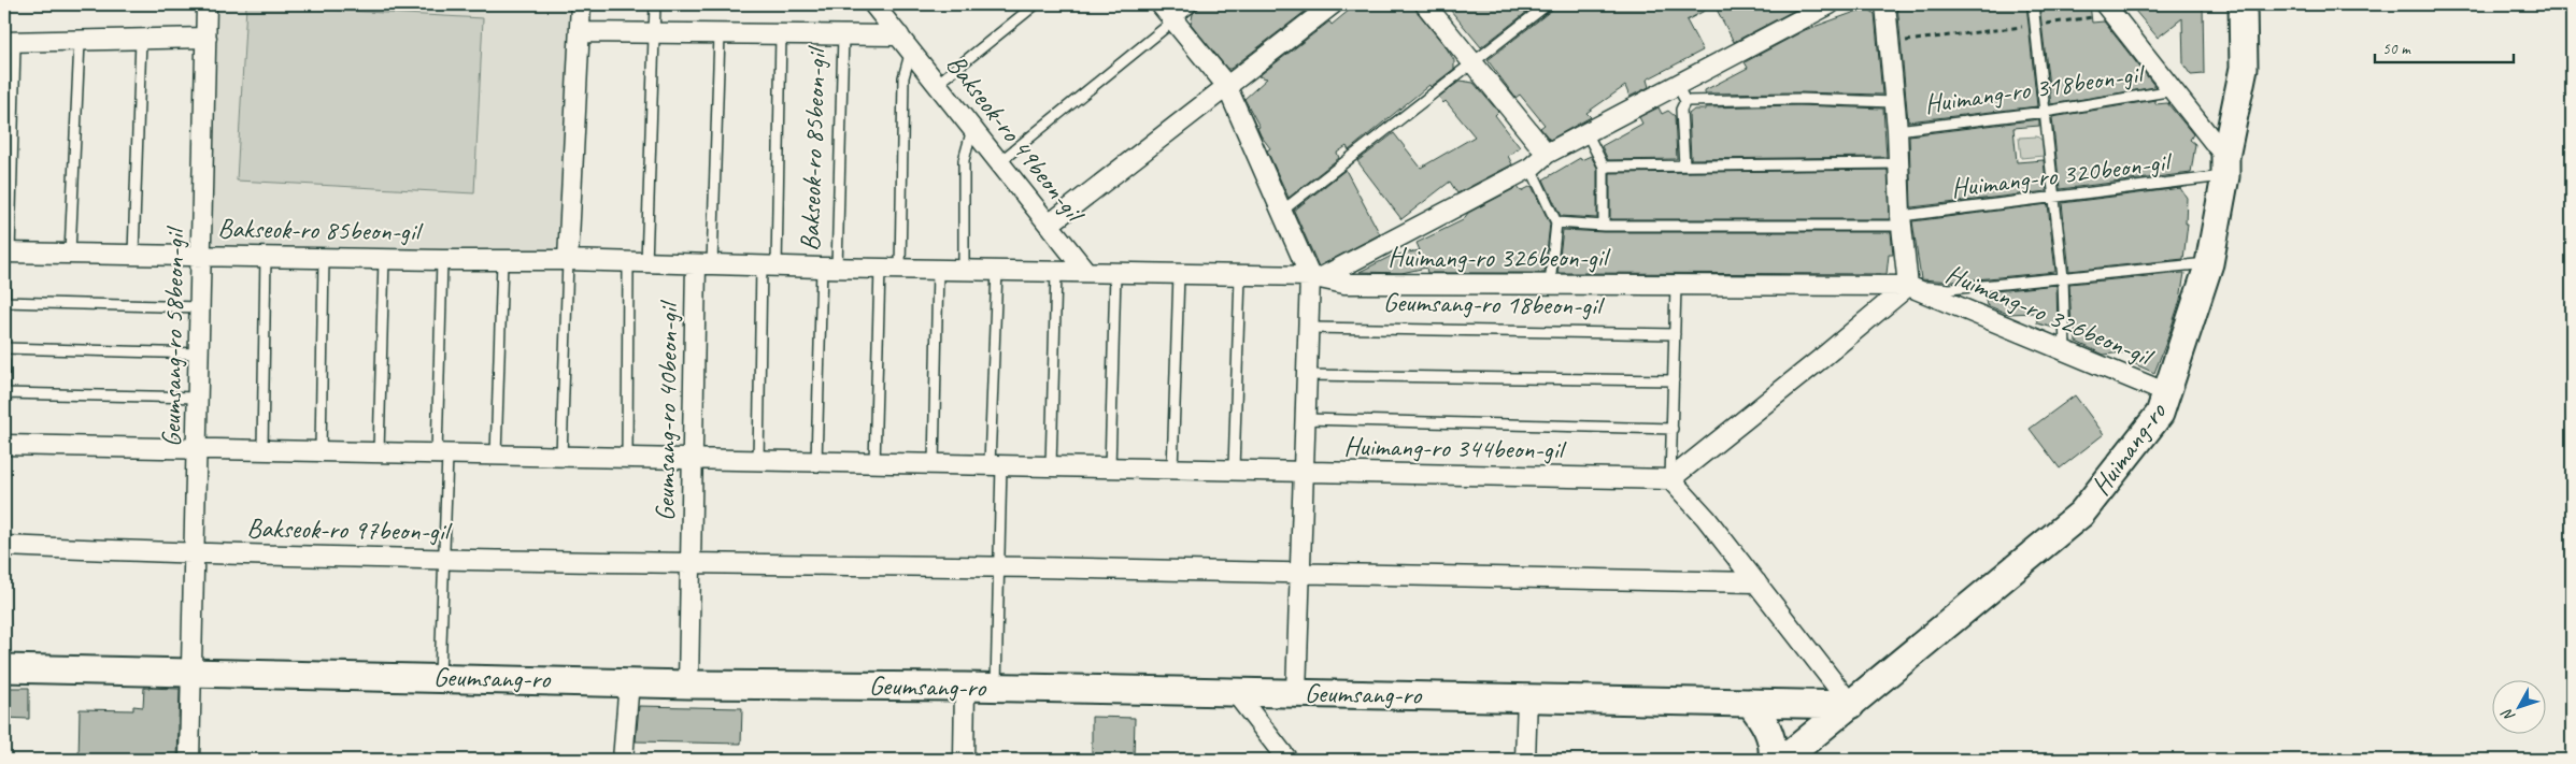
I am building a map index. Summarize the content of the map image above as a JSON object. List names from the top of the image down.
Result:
{
  "streets": {
    "street": [
      "Bakseok-ro 49beon-gil",
      "Bakseok-ro 85beon-gil",
      "Huimang-ro 326beon-gil",
      "Geumsang-ro 58beon-gil",
      "Geumsang-ro 40beon-gil",
      "Huimang-ro 344beon-gil",
      "Huimang-ro",
      "Bakseok-ro 97beon-gil",
      "Geumsang-ro"
    ],
    "lane": ["Huimang-ro 318beon-gil", "Huimang-ro 320beon-gil", "Geumsang-ro 18beon-gil"]
  },
  "crossings": [
    ["Huimang-ro 318beon-gil", "Huimang-ro 326beon-gil"],
    ["Bakseok-ro 49beon-gil", "Bakseok-ro 85beon-gil"],
    ["Bakseok-ro 49beon-gil", "Huimang-ro 326beon-gil"],
    ["Bakseok-ro 85beon-gil", "Huimang-ro 326beon-gil"],
    ["Bakseok-ro 85beon-gil", "Geumsang-ro 58beon-gil"],
    ["Bakseok-ro 85beon-gil", "Geumsang-ro 40beon-gil"],
    ["Huimang-ro 320beon-gil", "Huimang-ro 326beon-gil"],
    ["Huimang-ro 320beon-gil", "Huimang-ro"],
    ["Huimang-ro 326beon-gil", "Huimang-ro 344beon-gil"],
    ["Huimang-ro 326beon-gil", "Huimang-ro"],
    ["Geumsang-ro 58beon-gil", "Huimang-ro 344beon-gil"],
    ["Geumsang-ro 58beon-gil", "Bakseok-ro 97beon-gil"],
    ["Geumsang-ro 58beon-gil", "Geumsang-ro"],
    ["Geumsang-ro 40beon-gil", "Huimang-ro 344beon-gil"],
    ["Geumsang-ro 40beon-gil", "Bakseok-ro 97beon-gil"],
    ["Geumsang-ro 40beon-gil", "Geumsang-ro"],
    ["Huimang-ro", "Geumsang-ro"]
  ],
  "scale_bar": "50 m",
  "north": "bottom left"
}
